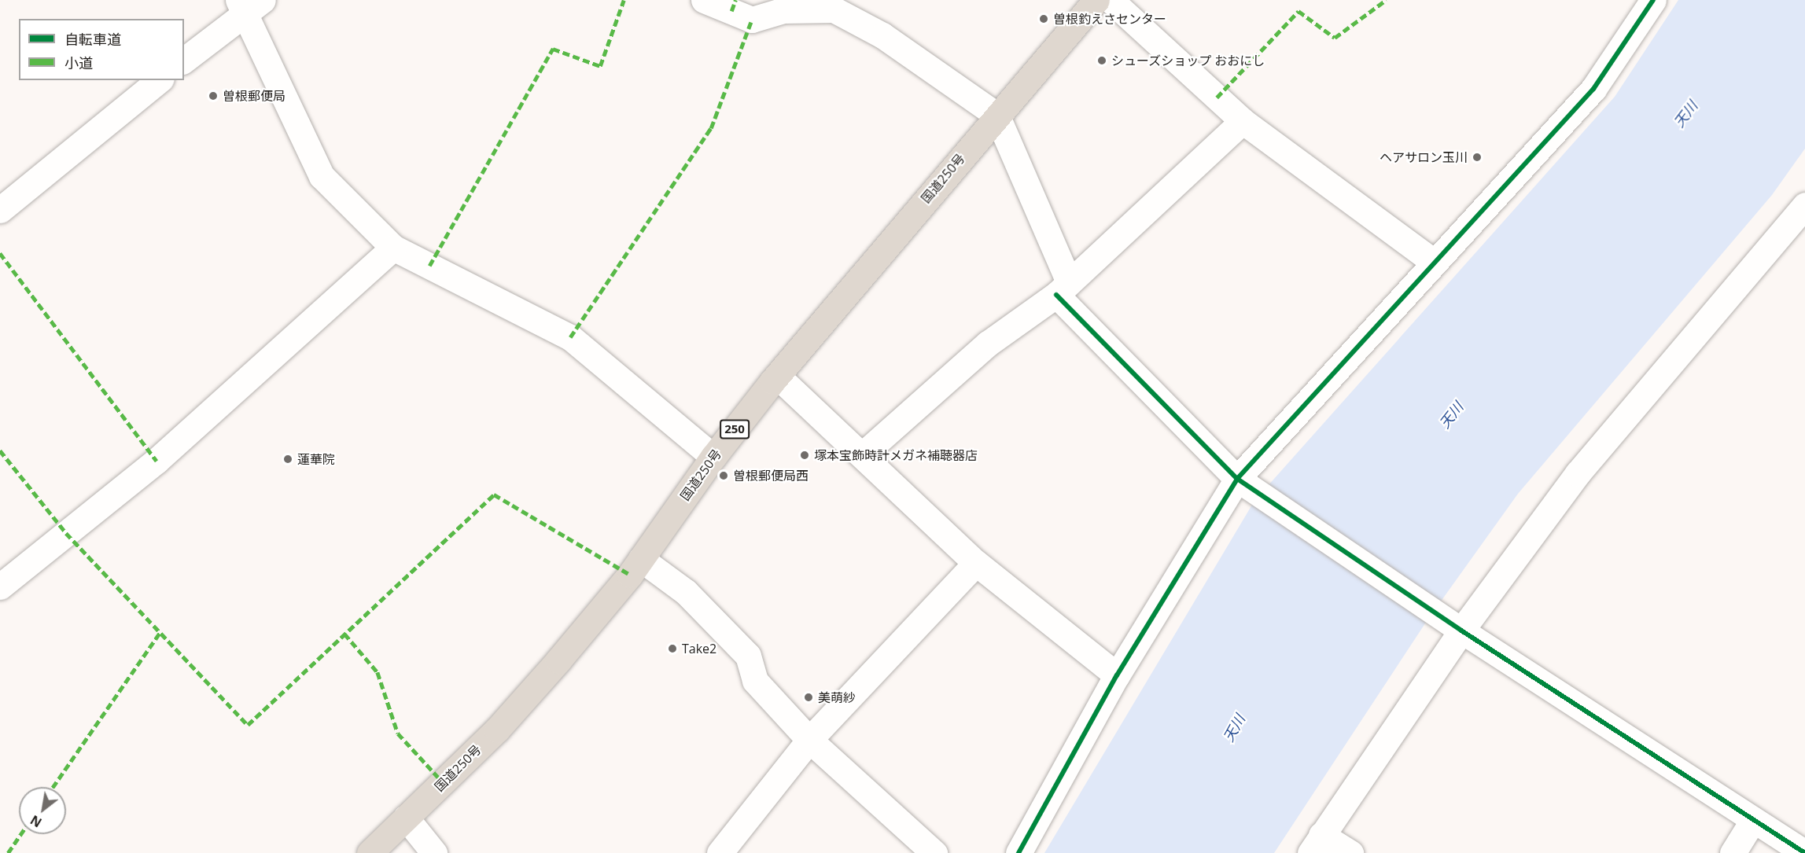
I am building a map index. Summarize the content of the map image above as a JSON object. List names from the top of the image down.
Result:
{
  "streets": {
    "highway": ["国道250号", "250"]
  },
  "water": ["天川"],
  "places": [
    "曽根釣えさセンター",
    "シューズショップ おおにし",
    "曽根郵便局",
    "ヘアサロン玉川",
    "塚本宝飾時計メガネ補聴器店",
    "蓮華院",
    "曽根郵便局西",
    "Take2",
    "美萌紗"
  ],
  "legend": ["自転車道", "小道"],
  "north": "bottom left"
}
